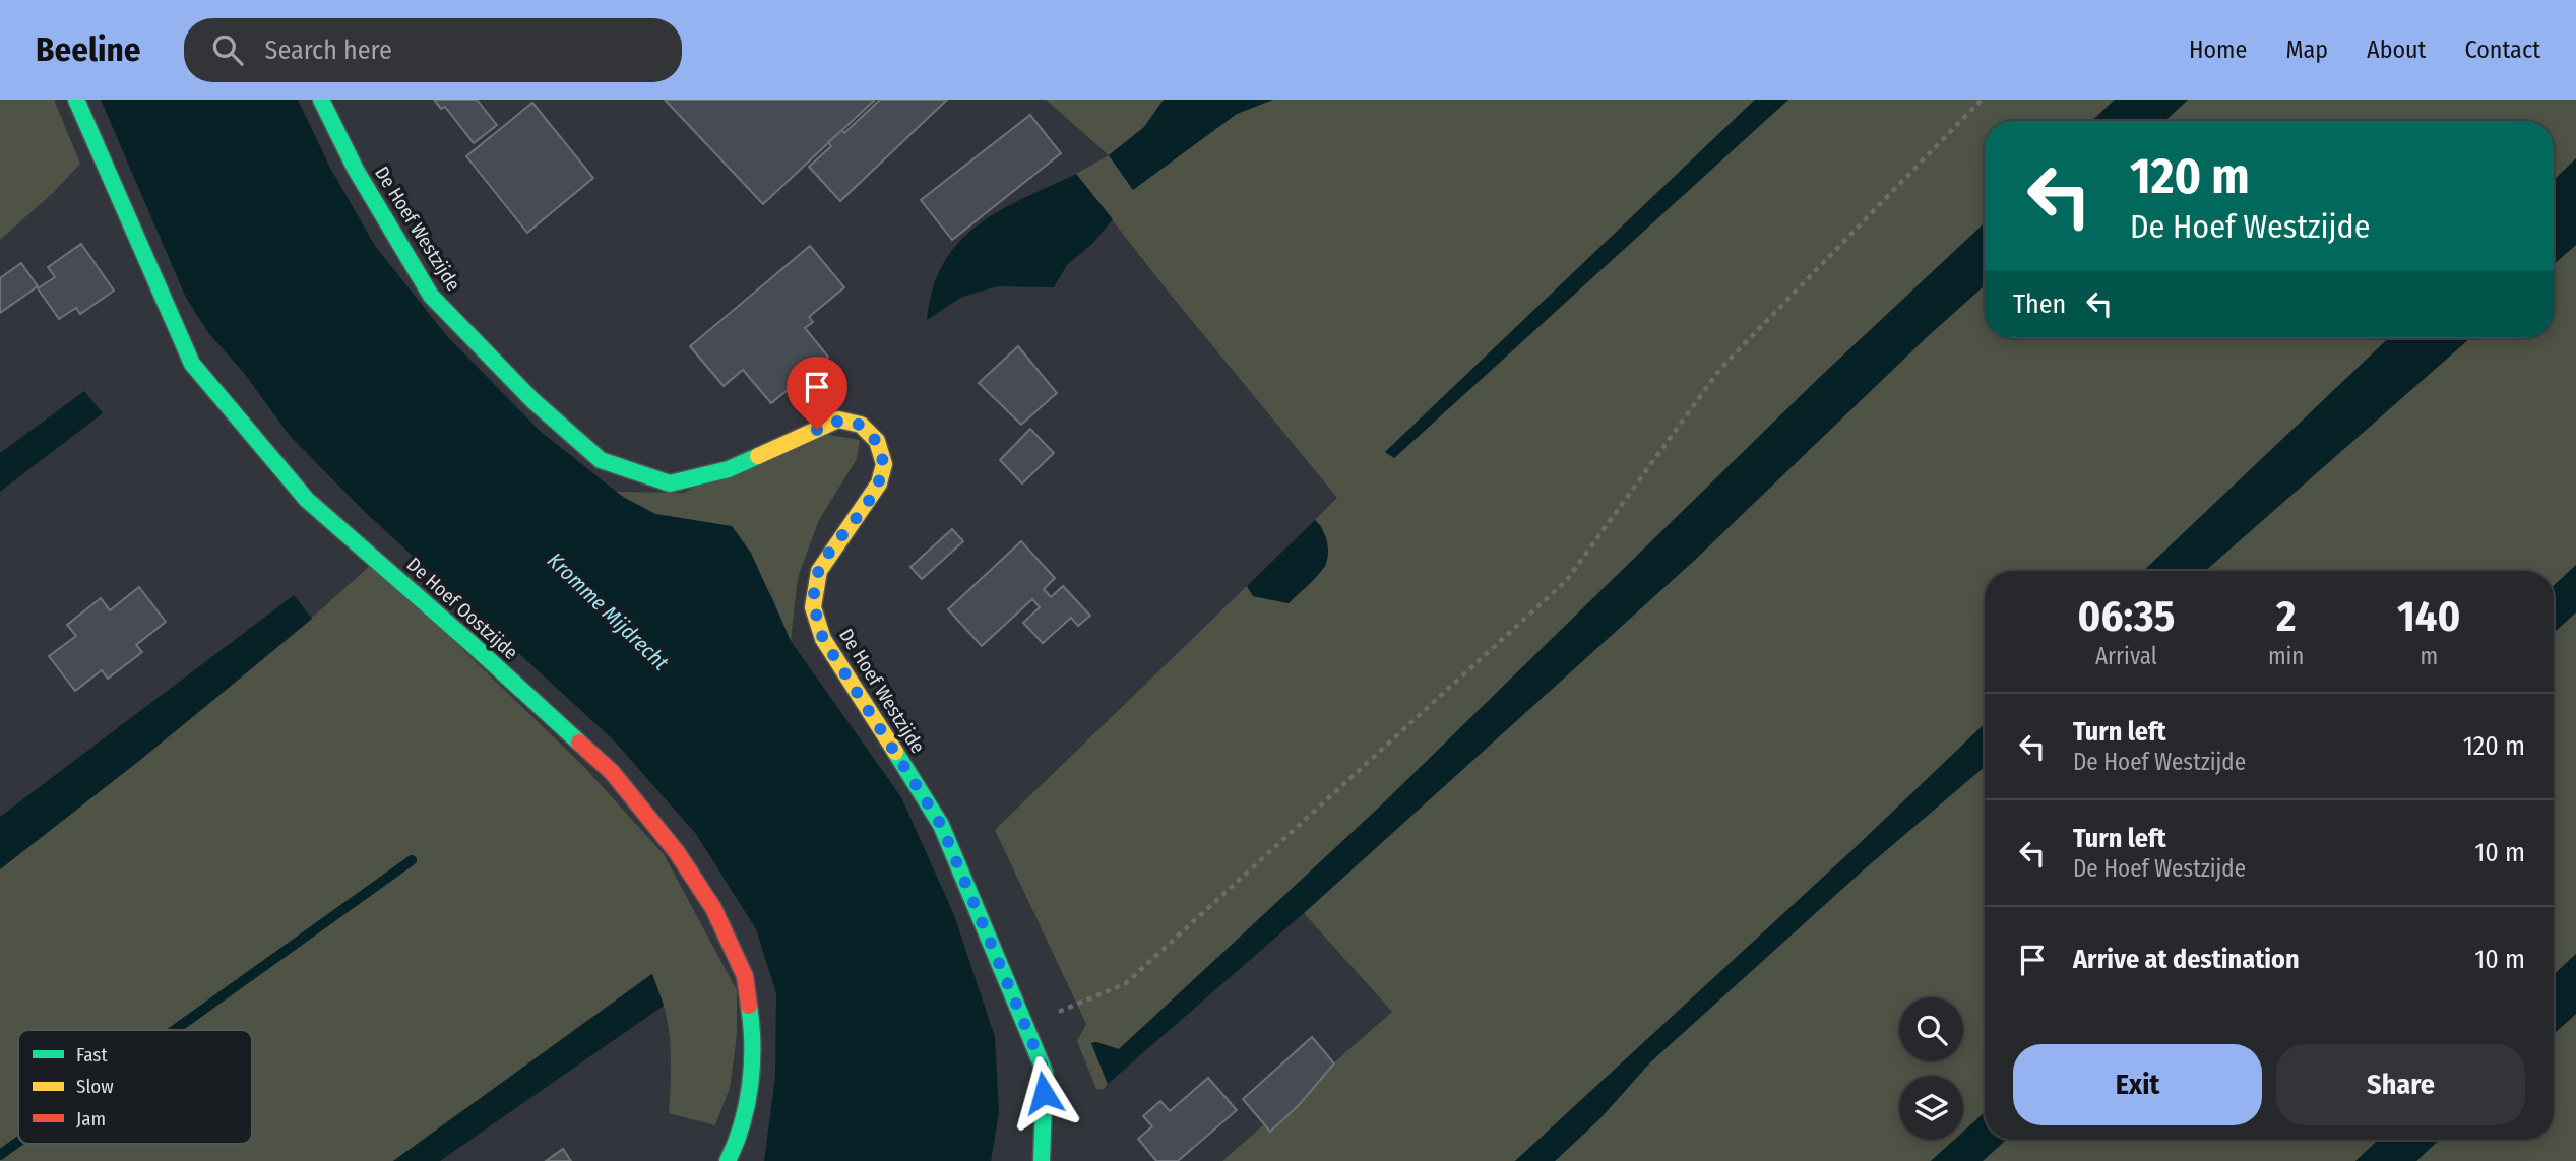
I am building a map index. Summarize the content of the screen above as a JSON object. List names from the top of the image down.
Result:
{
  "streets": {
    "street": ["De Hoef Westzijde", "De Hoef Oostzijde"]
  },
  "water": ["Kromme Mijdrecht"],
  "legend": ["Fast", "Slow", "Jam"],
  "page": {
    "header": "Beeline",
    "search": "Search here",
    "nav": [
      "Home",
      "Map",
      "About",
      "Contact"
    ],
    "turn": ["120 m", "De Hoef Westzijde"],
    "then": "Then",
    "eta": [
      "06:35",
      "Arrival",
      "2",
      "min",
      "140",
      "m"
    ],
    "list": [
      {
        "name": "Turn left",
        "note": "De Hoef Westzijde",
        "value": "120 m"
      },
      {
        "name": "Turn left",
        "note": "De Hoef Westzijde",
        "value": "10 m"
      },
      {
        "name": "Arrive at destination",
        "value": "10 m"
      }
    ],
    "buttons": ["Exit", "Share"]
  }
}
